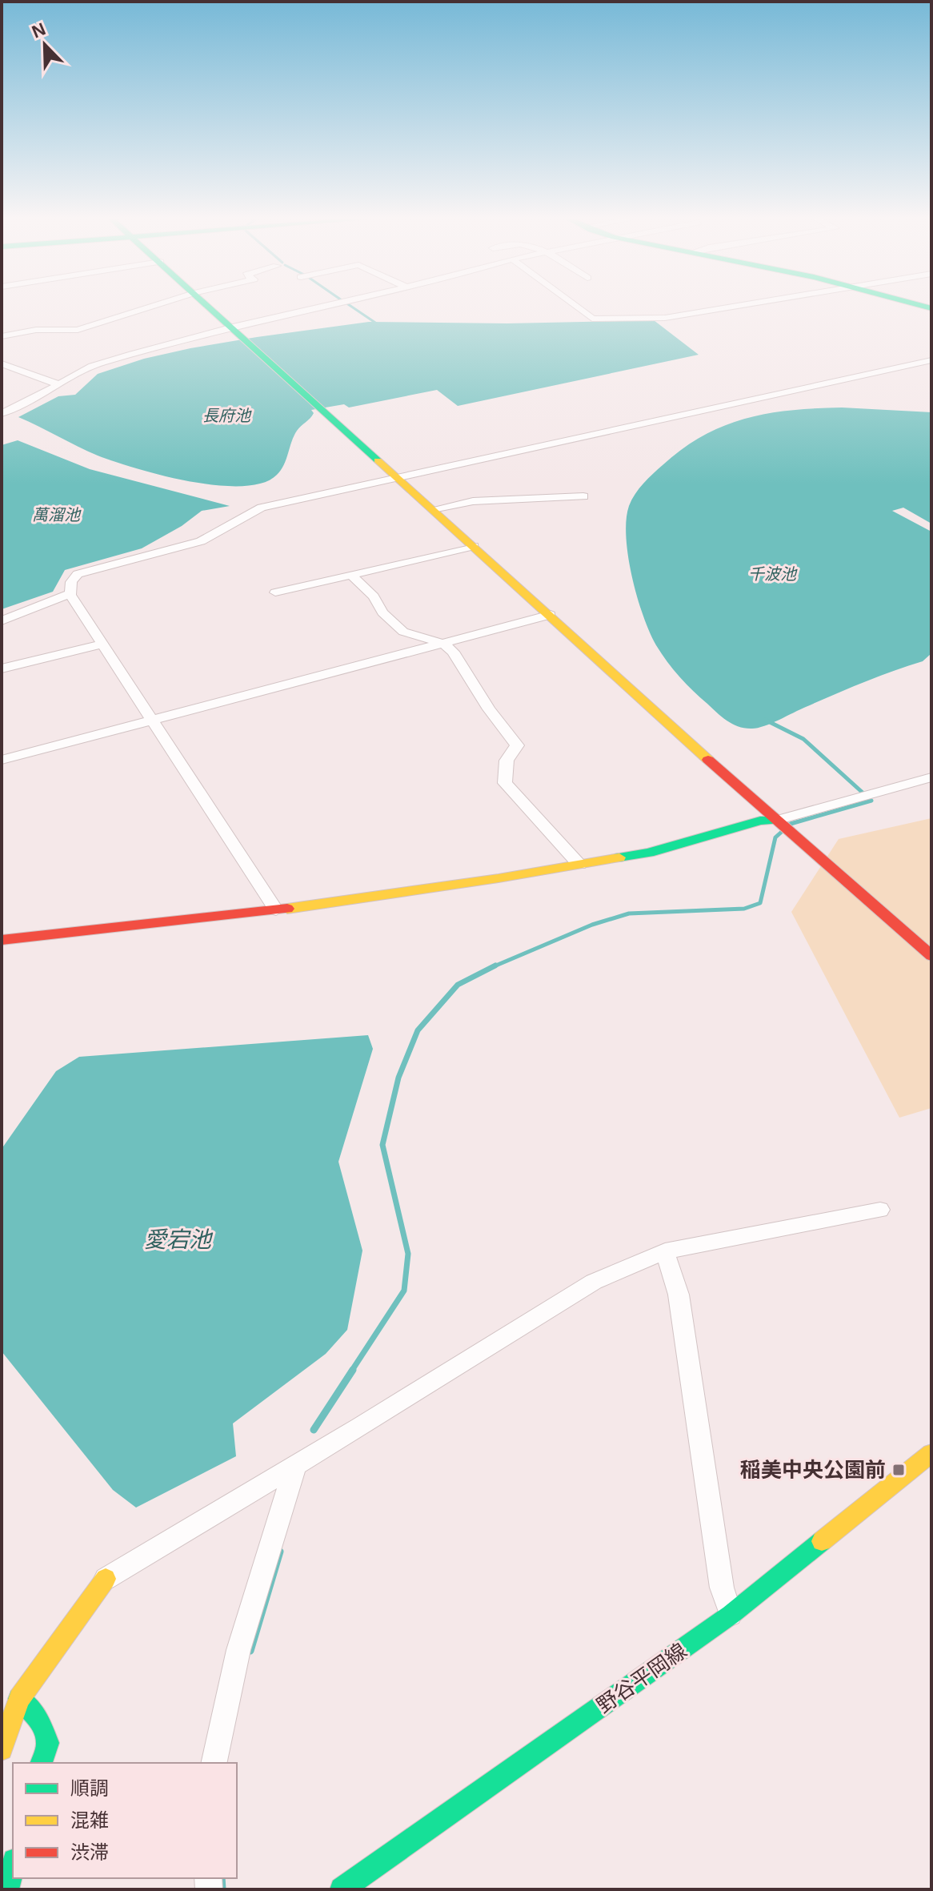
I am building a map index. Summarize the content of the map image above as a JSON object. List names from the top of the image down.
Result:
{
  "streets": {
    "street": ["野谷平岡線"]
  },
  "water": [
    "長府池",
    "萬溜池",
    "千波池",
    "愛宕池"
  ],
  "places": {
    "transit": ["稲美中央公園前"]
  },
  "legend": ["順調", "混雑", "渋滞"],
  "north": "top left"
}
